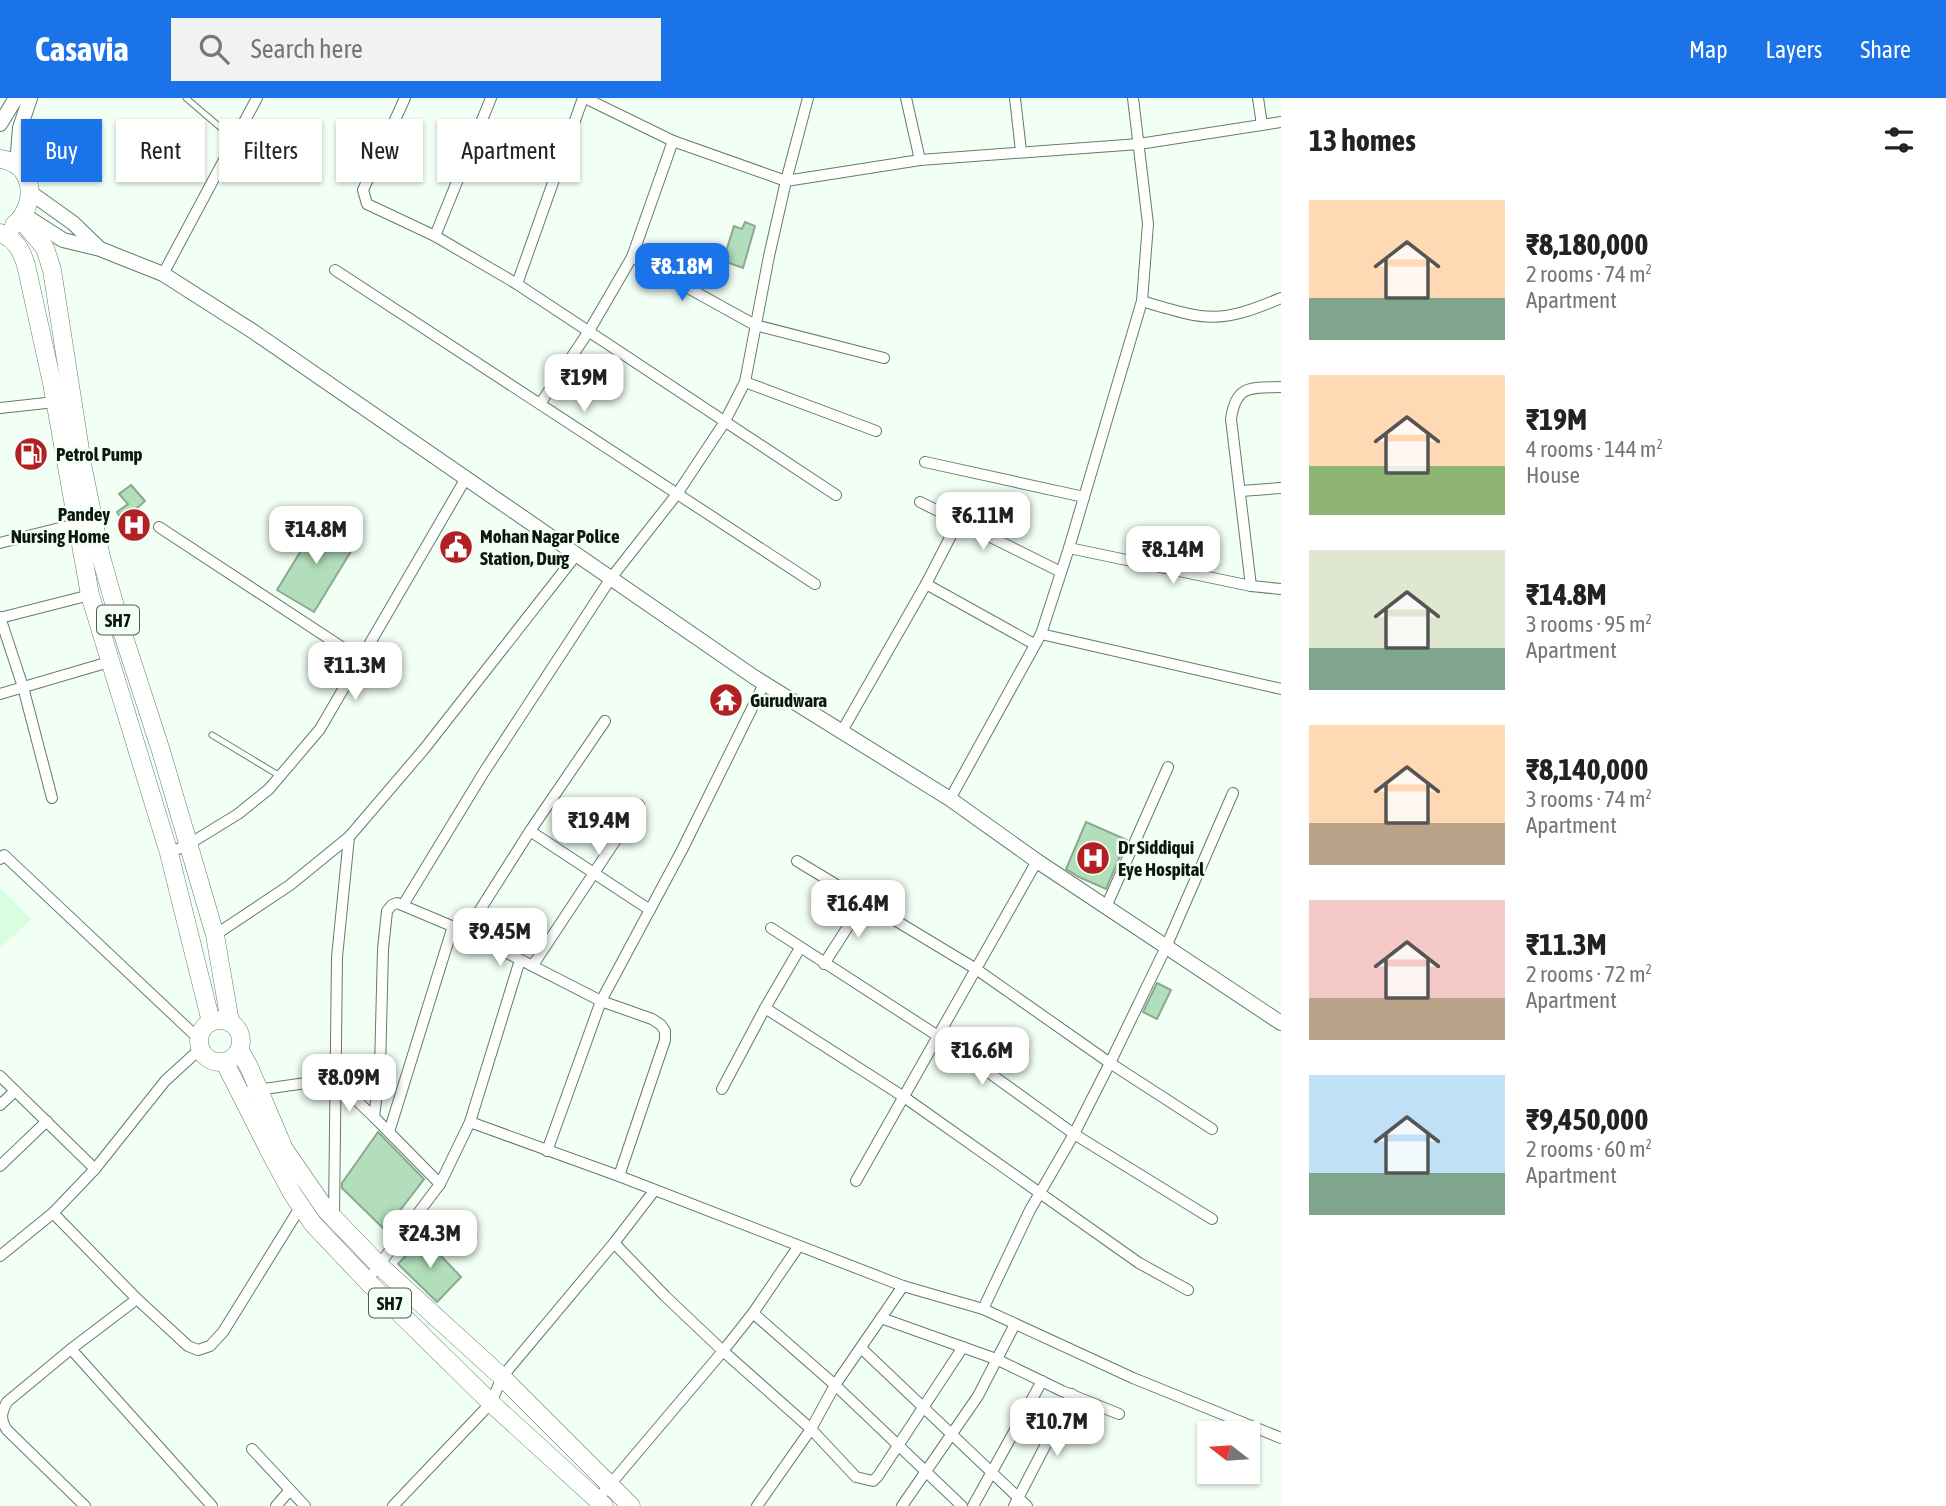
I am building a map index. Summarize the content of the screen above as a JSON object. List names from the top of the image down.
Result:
{
  "streets": {
    "main road": ["SH7"]
  },
  "places": {
    "fuel station": ["Petrol Pump"],
    "hospital": ["Pandey Nursing Home", "Dr Siddiqui Eye Hospital"],
    "public building": ["Mohan Nagar Police Station, Durg"],
    "temple": ["Gurudwara"]
  },
  "north": "left",
  "page": {
    "header": "Casavia",
    "search": "Search here",
    "nav": ["Map", "Layers", "Share"],
    "heading": "13 homes",
    "chip": [
      "Buy",
      "Rent",
      "Filters",
      "New",
      "Apartment"
    ],
    "list": [
      {
        "name": "₹8,180,000",
        "note": "2 rooms · 74 m² · Apartment"
      },
      {
        "name": "₹19M",
        "note": "4 rooms · 144 m² · House"
      },
      {
        "name": "₹14.8M",
        "note": "3 rooms · 95 m² · Apartment"
      },
      {
        "name": "₹8,140,000",
        "note": "3 rooms · 74 m² · Apartment"
      },
      {
        "name": "₹11.3M",
        "note": "2 rooms · 72 m² · Apartment"
      },
      {
        "name": "₹9,450,000",
        "note": "2 rooms · 60 m² · Apartment"
      }
    ],
    "price": [
      "₹8.18M",
      "₹19M",
      "₹6.11M",
      "₹14.8M",
      "₹8.14M",
      "₹11.3M",
      "₹19.4M",
      "₹16.4M",
      "₹9.45M",
      "₹16.6M",
      "₹8.09M",
      "₹24.3M",
      "₹10.7M"
    ]
  }
}
